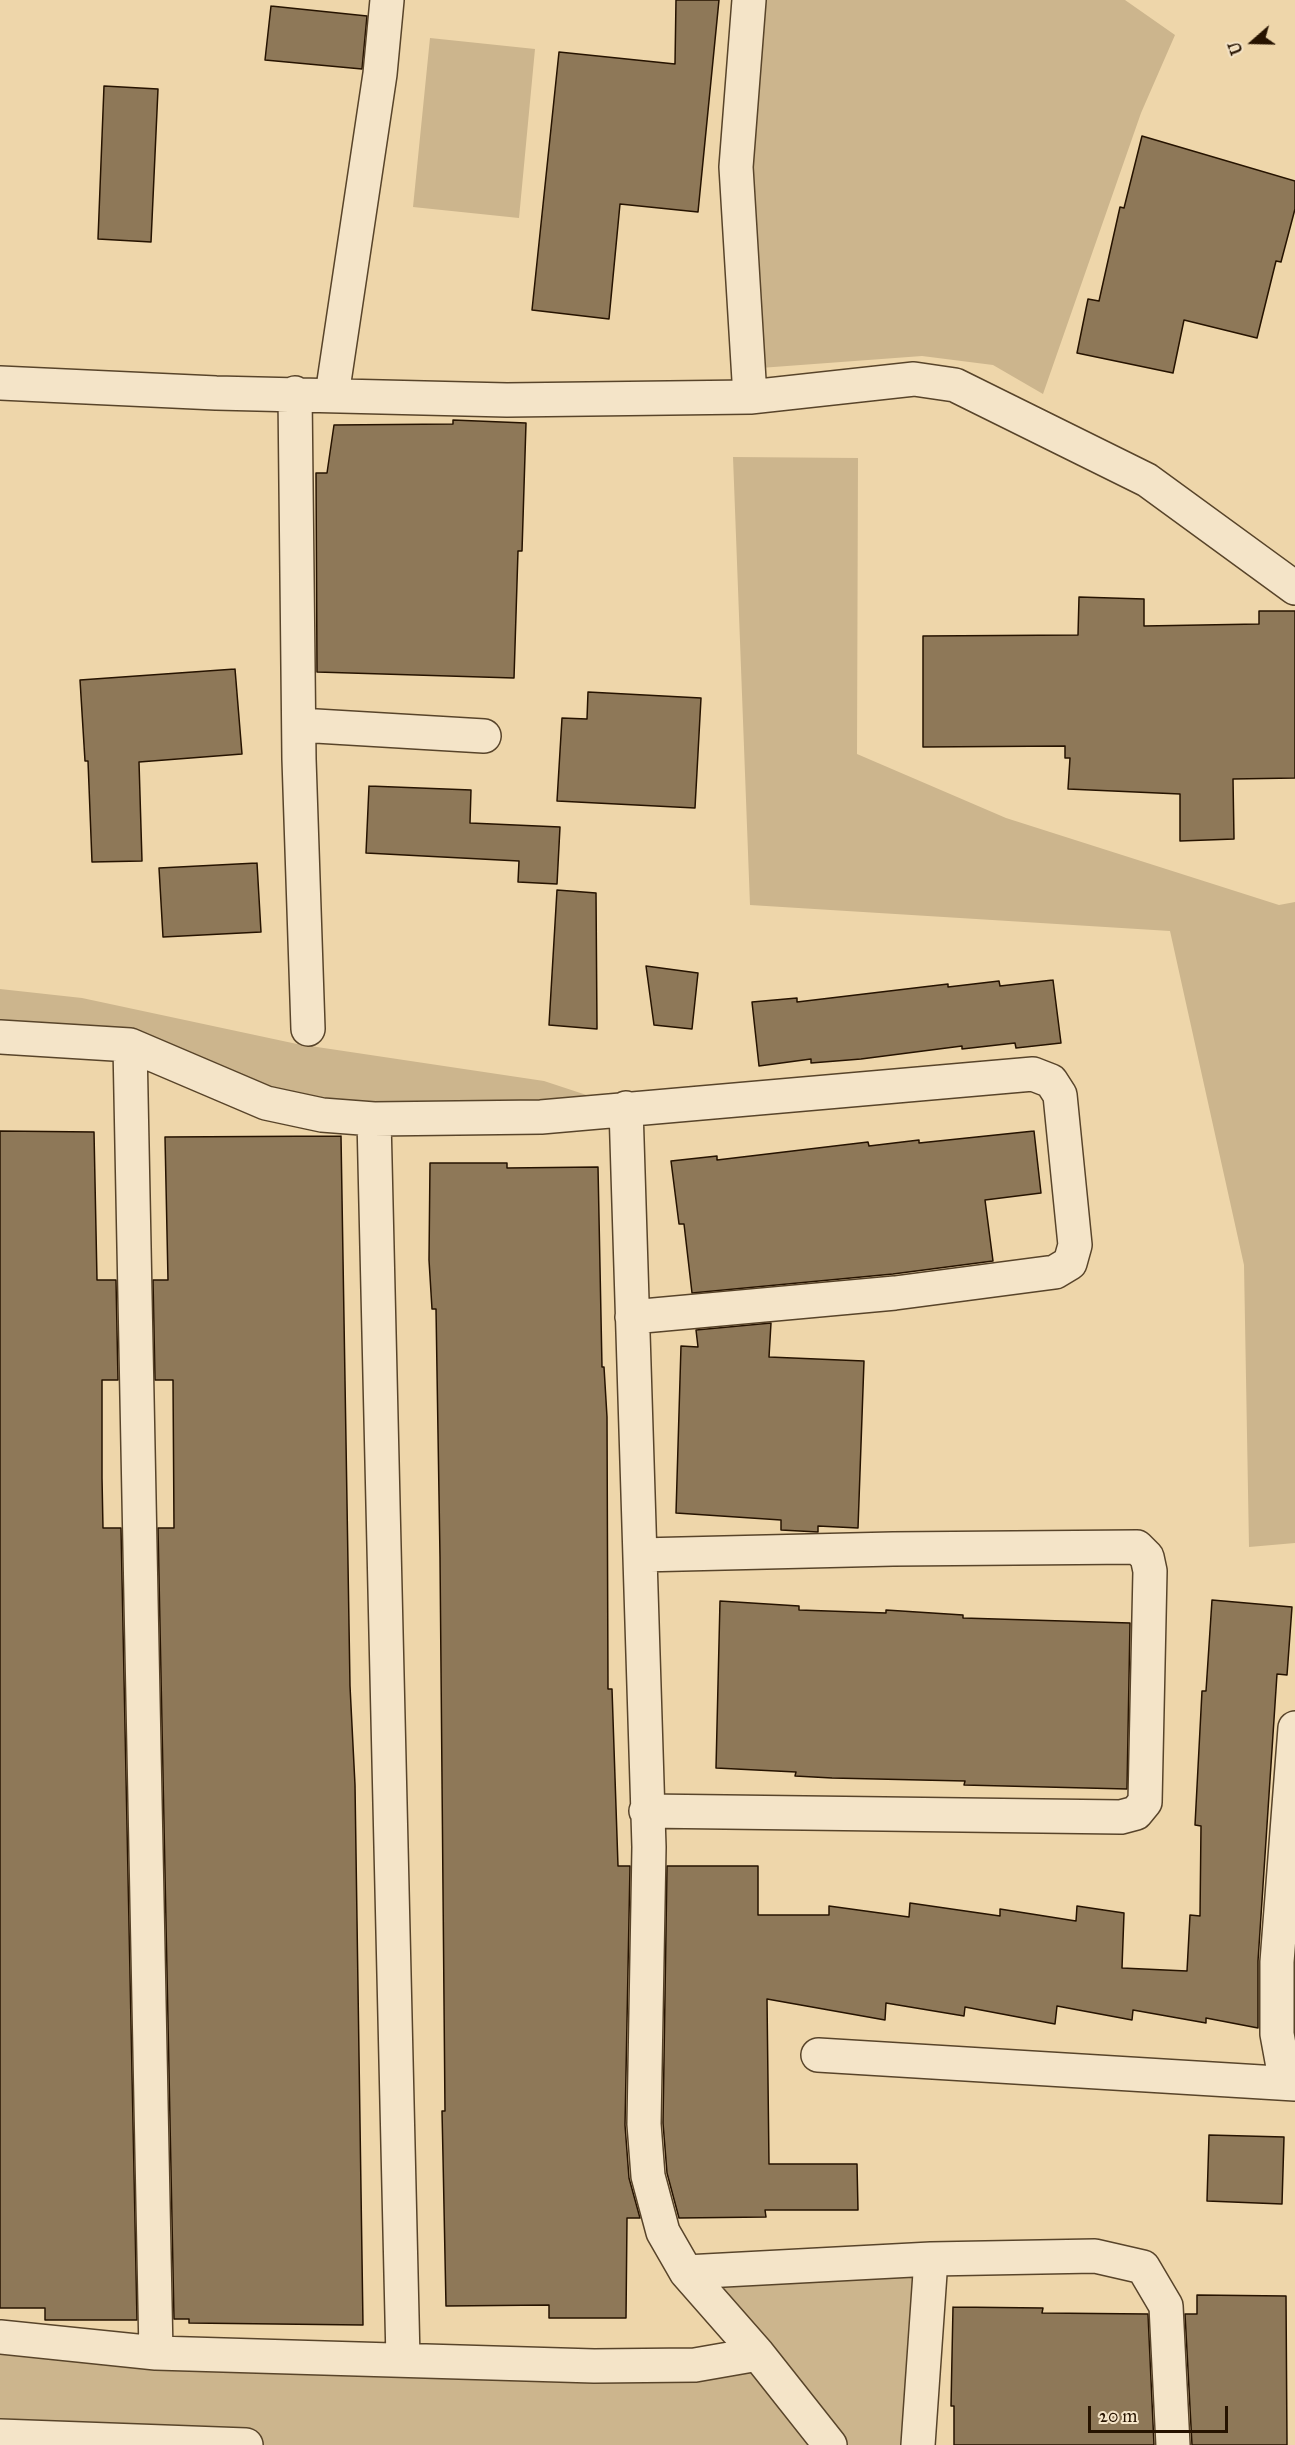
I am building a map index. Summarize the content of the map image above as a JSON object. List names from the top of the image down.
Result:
{
  "scale_bar": "20 m",
  "north": "left"
}
